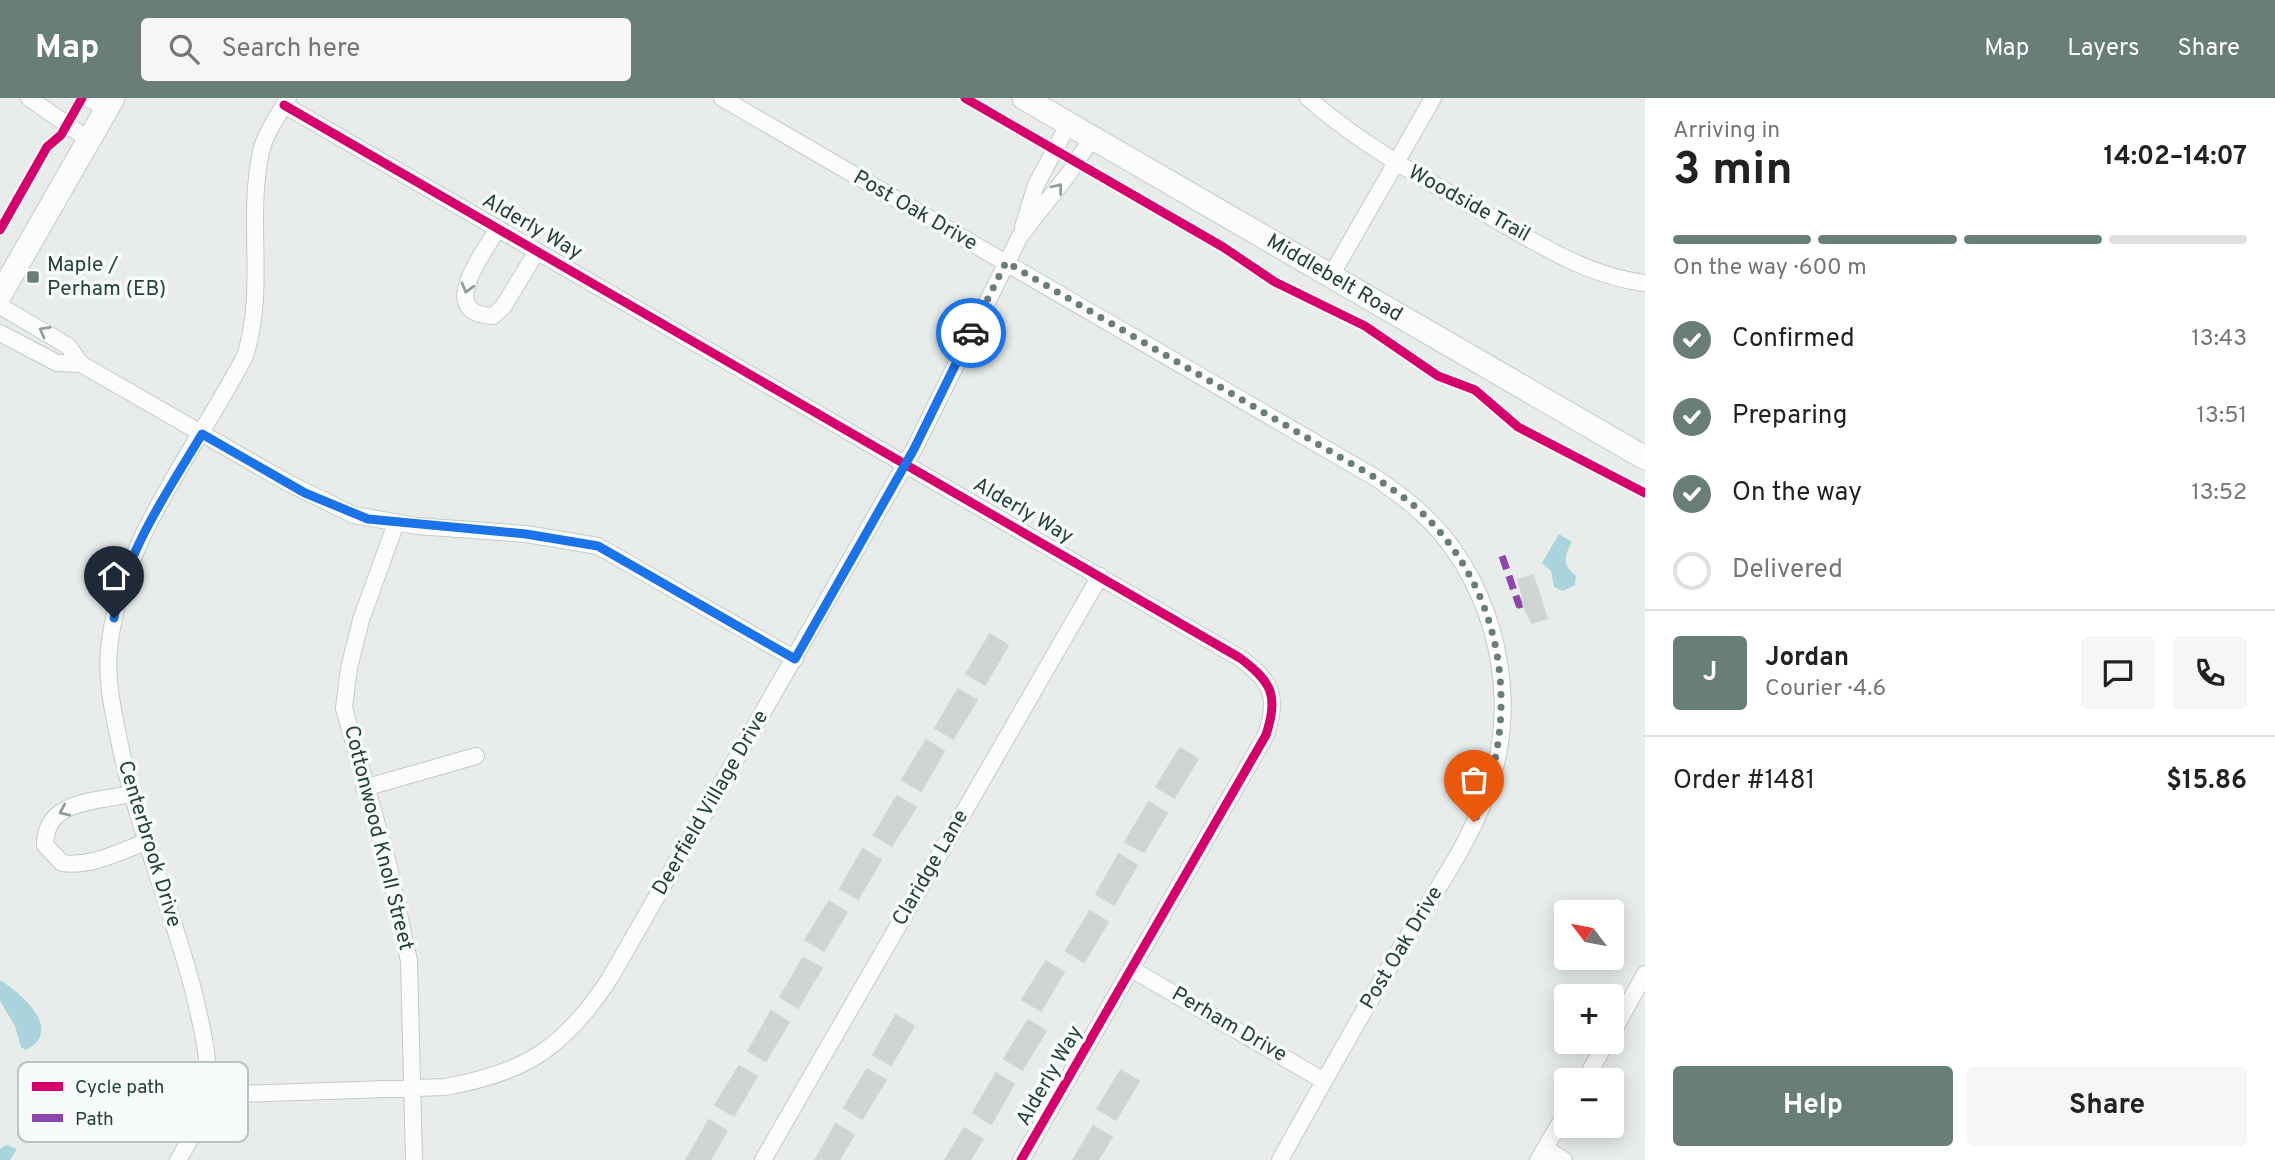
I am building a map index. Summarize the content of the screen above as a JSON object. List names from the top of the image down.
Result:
{
  "streets": {
    "street": [
      "Woodside Trail",
      "Post Oak Drive",
      "Alderly Way",
      "Middlebelt Road",
      "Deerfield Village Drive",
      "Cottonwood Knoll Street",
      "Centerbrook Drive",
      "Claridge Lane",
      "Perham Drive"
    ]
  },
  "crossings": [
    ["Post Oak Drive", "Deerfield Village Drive"],
    ["Post Oak Drive", "Perham Drive"],
    ["Alderly Way", "Deerfield Village Drive"],
    ["Alderly Way", "Centerbrook Drive"],
    ["Alderly Way", "Claridge Lane"],
    ["Alderly Way", "Perham Drive"],
    ["Middlebelt Road", "Deerfield Village Drive"],
    ["Deerfield Village Drive", "Cottonwood Knoll Street"]
  ],
  "places": {
    "transit": ["Maple / Perham (EB)"]
  },
  "legend": ["Cycle path", "Path"],
  "north": "top left",
  "page": {
    "header": "Map",
    "search": "Search here",
    "nav": ["Map", "Layers", "Share"],
    "heading": ["3 min", "Arriving in", "14:02–14:07"],
    "panel": [
      "Jordan",
      "Courier · 4.6",
      "Order #1481",
      "$15.86"
    ],
    "bar": "On the way · 600 m",
    "list": [
      ["Confirmed", "13:43"],
      ["Preparing", "13:51"],
      ["On the way", "13:52"],
      "Delivered"
    ],
    "round": "J",
    "map_buttons": ["+", "−"],
    "buttons": ["Help", "Share"]
  }
}
